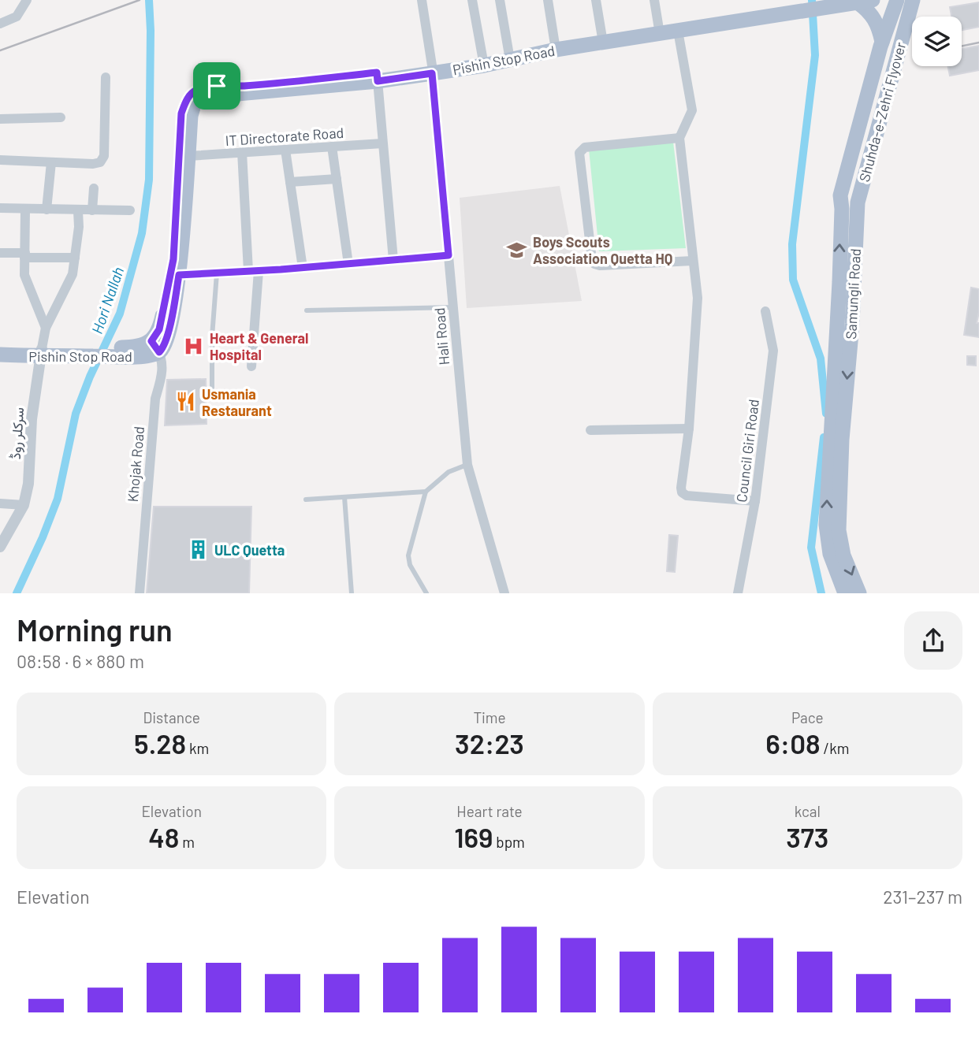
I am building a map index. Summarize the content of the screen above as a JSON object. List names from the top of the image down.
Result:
{
  "streets": {
    "main road": ["Pishin Stop Road", "Shuhda-e-Zehri Flyover", "Samungli Road"],
    "street": [
      "IT Directorate Road",
      "Hali Road",
      "سرکلر روڈ",
      "Council Giri Road",
      "Khojak Road"
    ]
  },
  "crossings": [
    ["Pishin Stop Road", "IT Directorate Road"],
    ["Pishin Stop Road", "Hali Road"],
    ["Pishin Stop Road", "سرکلر روڈ"],
    ["Pishin Stop Road", "Khojak Road"],
    ["Shuhda-e-Zehri Flyover", "Samungli Road"]
  ],
  "water": ["Hori Nallah"],
  "places": {
    "school or university": ["Boys Scouts Association Quetta HQ"],
    "hospital": ["Heart & General Hospital"],
    "restaurant": ["Usmania Restaurant"],
    "building": ["ULC Quetta"]
  },
  "page": {
    "heading": ["Morning run", "08:58 · 6 × 880 m"],
    "stats": [
      ["Distance", "5.28 km"],
      ["Time", "32:23"],
      ["Pace", "6:08 /km"],
      ["Elevation", "48 m"],
      ["Heart rate", "169 bpm"],
      ["kcal", "373"]
    ],
    "chart": ["Elevation", "231–237 m"]
  }
}
